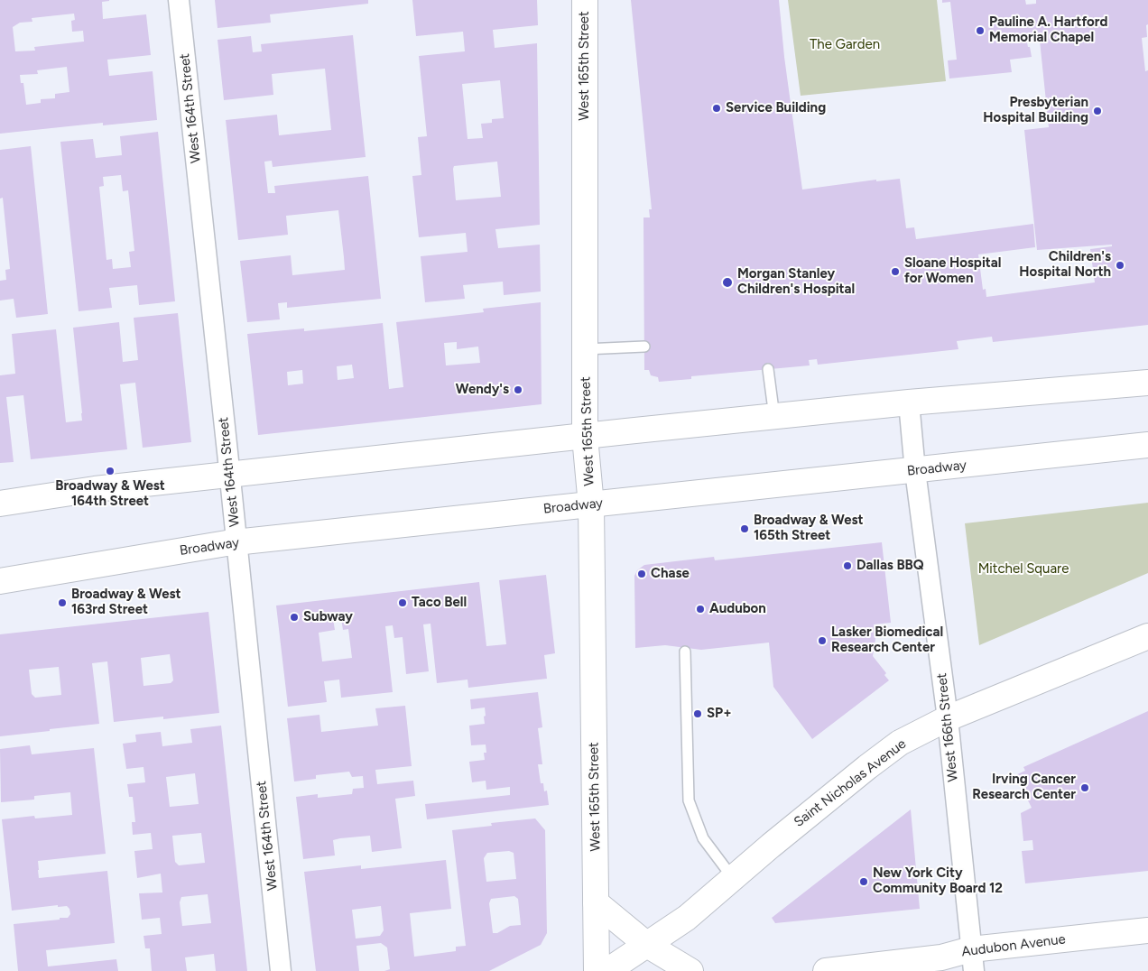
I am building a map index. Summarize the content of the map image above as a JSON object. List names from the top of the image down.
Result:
{
  "streets": {
    "main road": [
      "West 165th Street",
      "Broadway",
      "Saint Nicholas Avenue",
      "Audubon Avenue"
    ],
    "street": ["West 164th Street", "West 166th Street"]
  },
  "crossings": [
    ["West 165th Street", "Broadway"],
    ["West 164th Street", "Broadway"],
    ["Broadway", "West 166th Street"],
    ["West 166th Street", "Saint Nicholas Avenue"],
    ["West 166th Street", "Audubon Avenue"]
  ],
  "parks": ["The Garden", "Mitchel Square"],
  "places": [
    "Pauline A. Hartford Memorial Chapel",
    "Service Building",
    "Presbyterian Hospital Building",
    "Children's Hospital North",
    "Sloane Hospital for Women",
    "Morgan Stanley Children's Hospital",
    "Wendy's",
    "Broadway & West 164th Street",
    "Broadway & West 165th Street",
    "Dallas BBQ",
    "Chase",
    "Broadway & West 163rd Street",
    "Taco Bell",
    "Audubon",
    "Subway",
    "Lasker Biomedical Research Center",
    "SP+",
    "Irving Cancer Research Center",
    "New York City Community Board 12"
  ]
}
